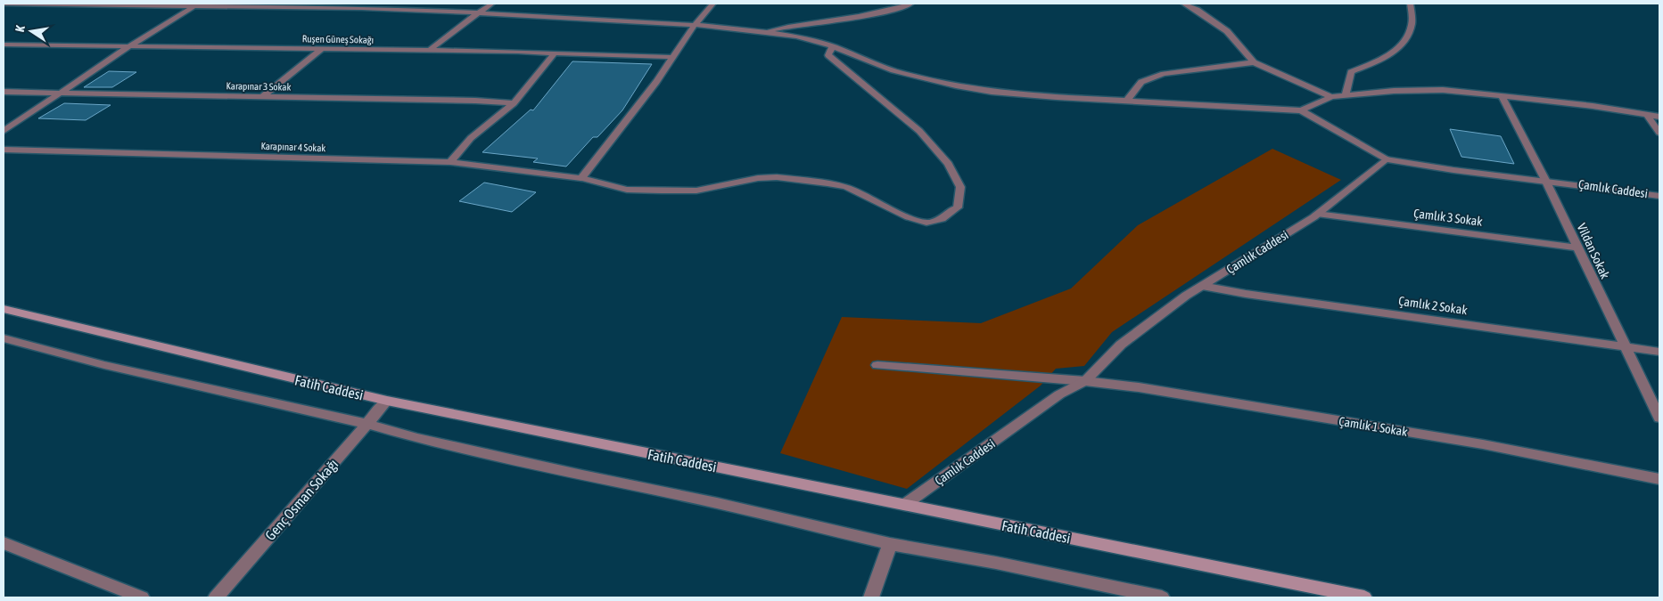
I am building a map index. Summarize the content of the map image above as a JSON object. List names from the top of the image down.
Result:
{
  "streets": {
    "main road": ["Fatih Caddesi"],
    "street": [
      "Ruşen Güneş Sokağı",
      "Karapınar 3 Sokak",
      "Karapınar 4 Sokak",
      "Çamlık Caddesi",
      "Çamlık 3 Sokak",
      "Vildan Sokak",
      "Çamlık 2 Sokak",
      "Çamlık 1 Sokak",
      "Genç Osman Sokağı"
    ]
  },
  "crossings": [
    ["Çamlık Caddesi", "Çamlık 3 Sokak"],
    ["Çamlık Caddesi", "Vildan Sokak"],
    ["Çamlık Caddesi", "Çamlık 2 Sokak"],
    ["Çamlık Caddesi", "Fatih Caddesi"],
    ["Çamlık Caddesi", "Çamlık 1 Sokak"],
    ["Çamlık 3 Sokak", "Vildan Sokak"],
    ["Vildan Sokak", "Çamlık 2 Sokak"],
    ["Fatih Caddesi", "Genç Osman Sokağı"]
  ],
  "north": "left"
}
